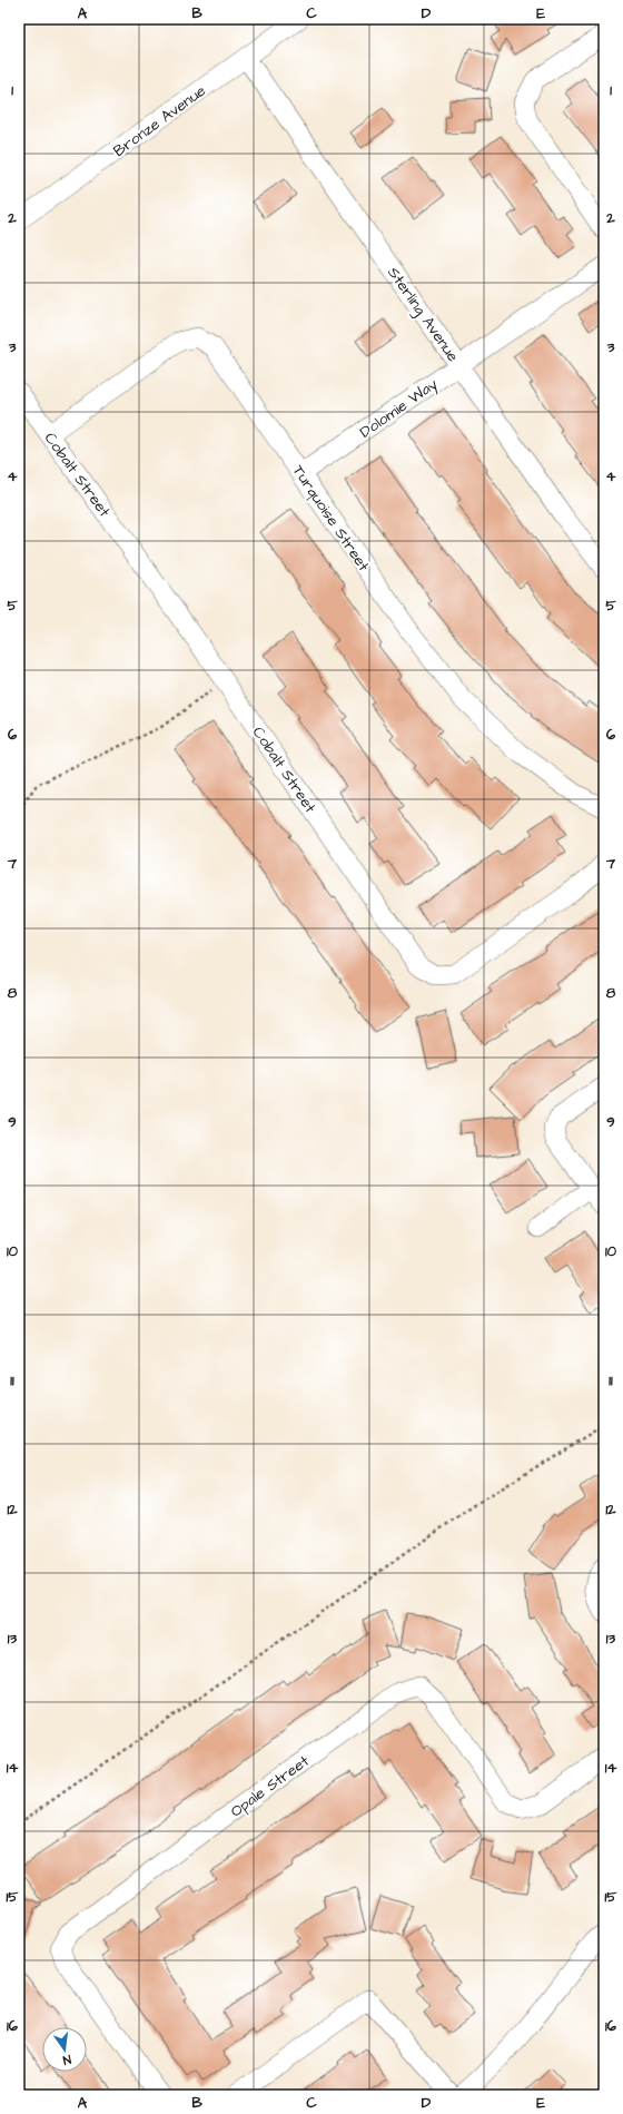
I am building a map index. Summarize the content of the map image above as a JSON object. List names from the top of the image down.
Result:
{
  "streets": {
    "street": [
      "Bronze Avenue",
      "Sterling Avenue",
      "Dolomie Way",
      "Cobalt Street",
      "Turquoise Street",
      "Opale Street"
    ]
  },
  "crossings": [
    ["Bronze Avenue", "Sterling Avenue"],
    ["Sterling Avenue", "Dolomie Way"],
    ["Dolomie Way", "Turquoise Street"],
    ["Cobalt Street", "Turquoise Street"]
  ],
  "north": "bottom",
  "grid": {
    "columns": [
      "A",
      "B",
      "C",
      "D",
      "E"
    ],
    "rows": [
      "1",
      "2",
      "3",
      "4",
      "5",
      "6",
      "7",
      "8",
      "9",
      "10",
      "11",
      "12",
      "13",
      "14",
      "15",
      "16"
    ]
  }
}
